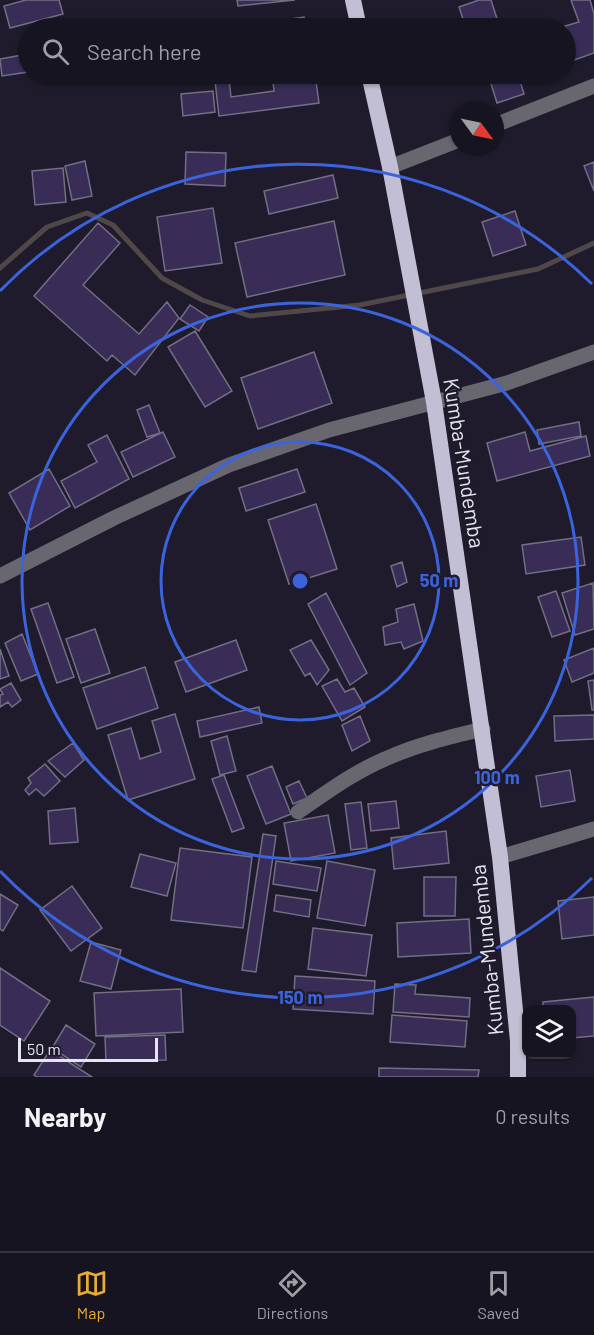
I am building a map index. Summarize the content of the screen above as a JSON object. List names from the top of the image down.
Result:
{
  "streets": {
    "highway": ["Kumba-Mundemba"]
  },
  "scale_bar": "50 m",
  "north": "bottom right",
  "page": {
    "search": "Search here",
    "scale": "50 m",
    "heading": ["Nearby", "0 results"],
    "nav": ["Map", "Directions", "Saved"]
  },
  "rings": ["50 m", "100 m", "150 m"]
}
